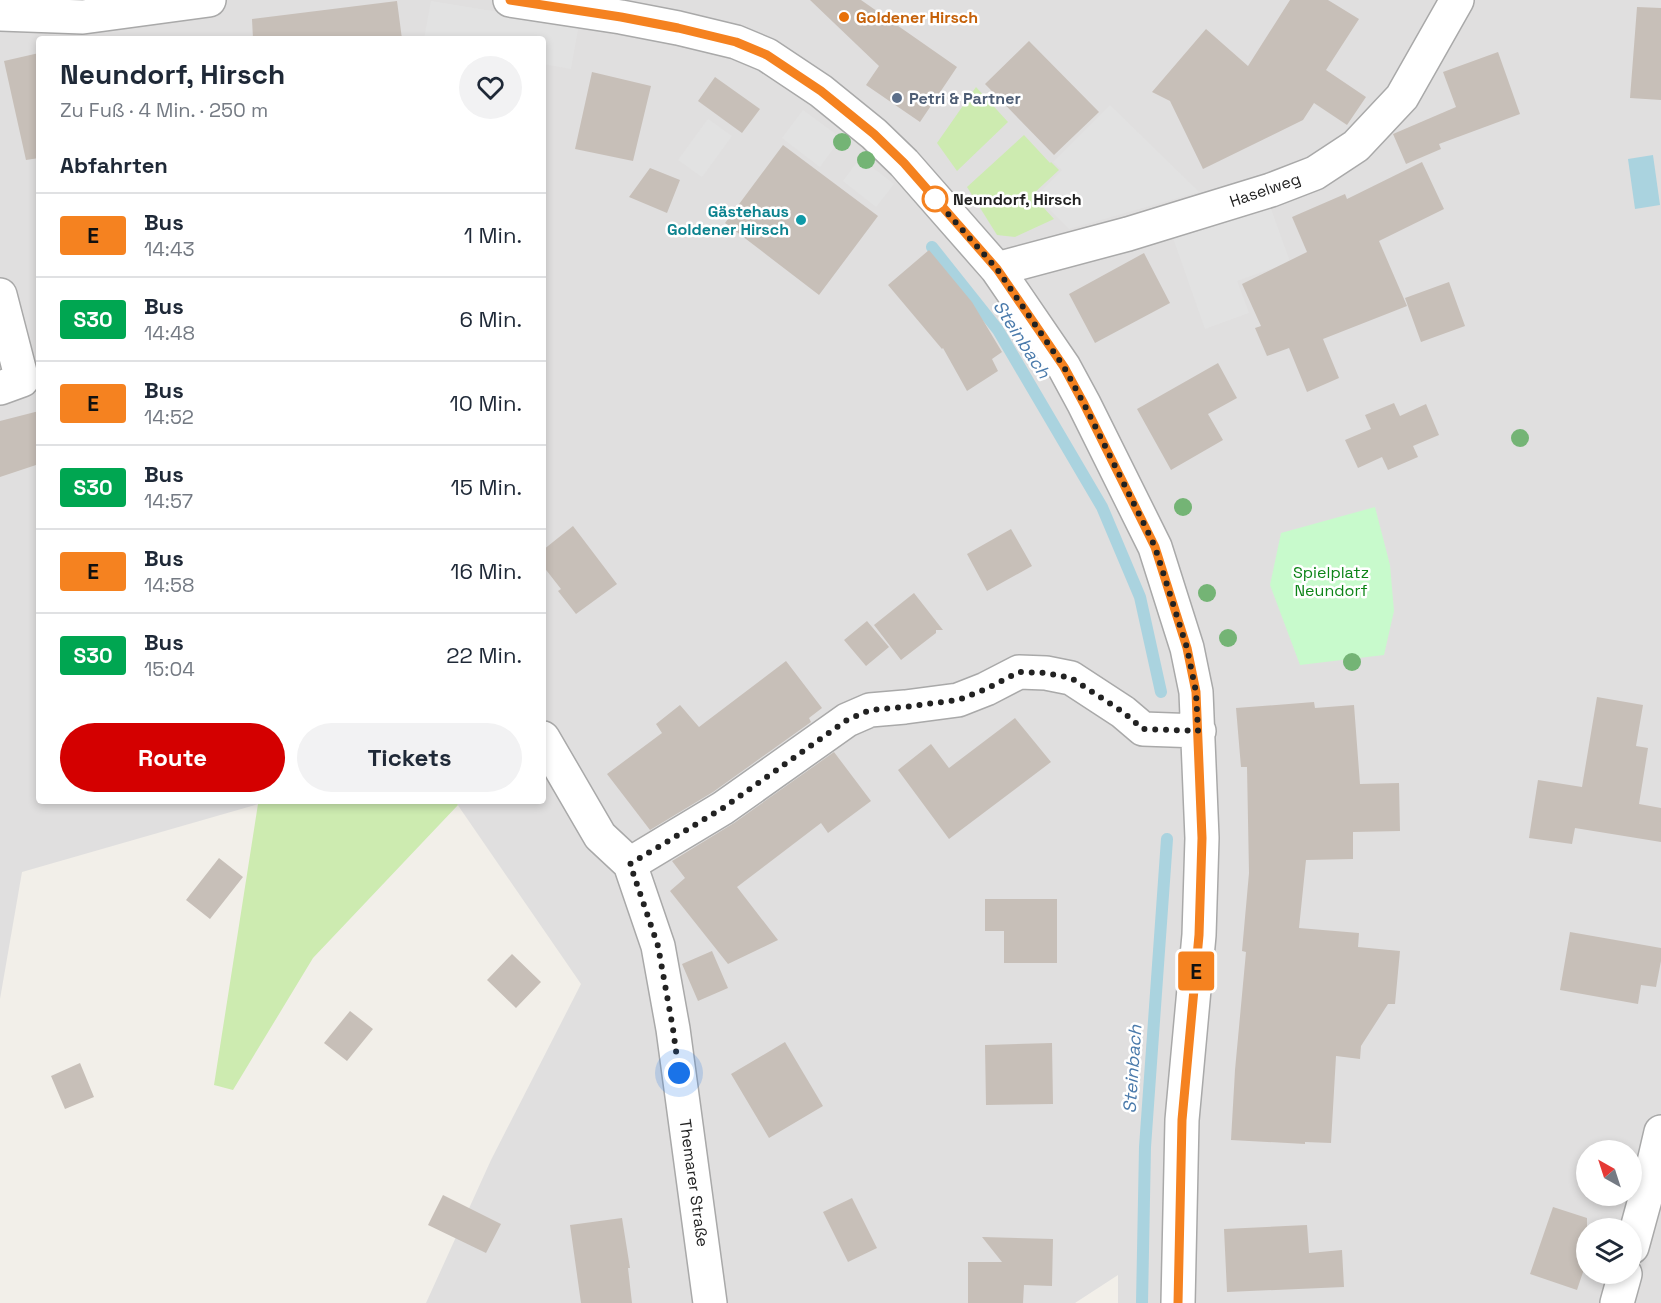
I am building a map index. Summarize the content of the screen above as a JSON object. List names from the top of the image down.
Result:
{
  "streets": {
    "street": ["Haselweg", "Themarer Straße"]
  },
  "water": ["Steinbach"],
  "parks": ["Spielplatz Neundorf"],
  "places": [
    "Goldener Hirsch",
    "Petri & Partner",
    "Neundorf, Hirsch",
    "Gästehaus Goldener Hirsch"
  ],
  "lines": ["bus line E"],
  "north": "top left",
  "page": {
    "on_map": "E",
    "heading": [
      ["Neundorf, Hirsch", "Zu Fuß · 4 Min. · 250 m"],
      "Abfahrten"
    ],
    "list": [
      {
        "mark": "E",
        "name": "Bus",
        "note": "14:43",
        "value": "1 Min."
      },
      {
        "mark": "S30",
        "name": "Bus",
        "note": "14:48",
        "value": "6 Min."
      },
      {
        "mark": "E",
        "name": "Bus",
        "note": "14:52",
        "value": "10 Min."
      },
      {
        "mark": "S30",
        "name": "Bus",
        "note": "14:57",
        "value": "15 Min."
      },
      {
        "mark": "E",
        "name": "Bus",
        "note": "14:58",
        "value": "16 Min."
      },
      {
        "mark": "S30",
        "name": "Bus",
        "note": "15:04",
        "value": "22 Min."
      }
    ],
    "buttons": ["Route", "Tickets"]
  }
}
